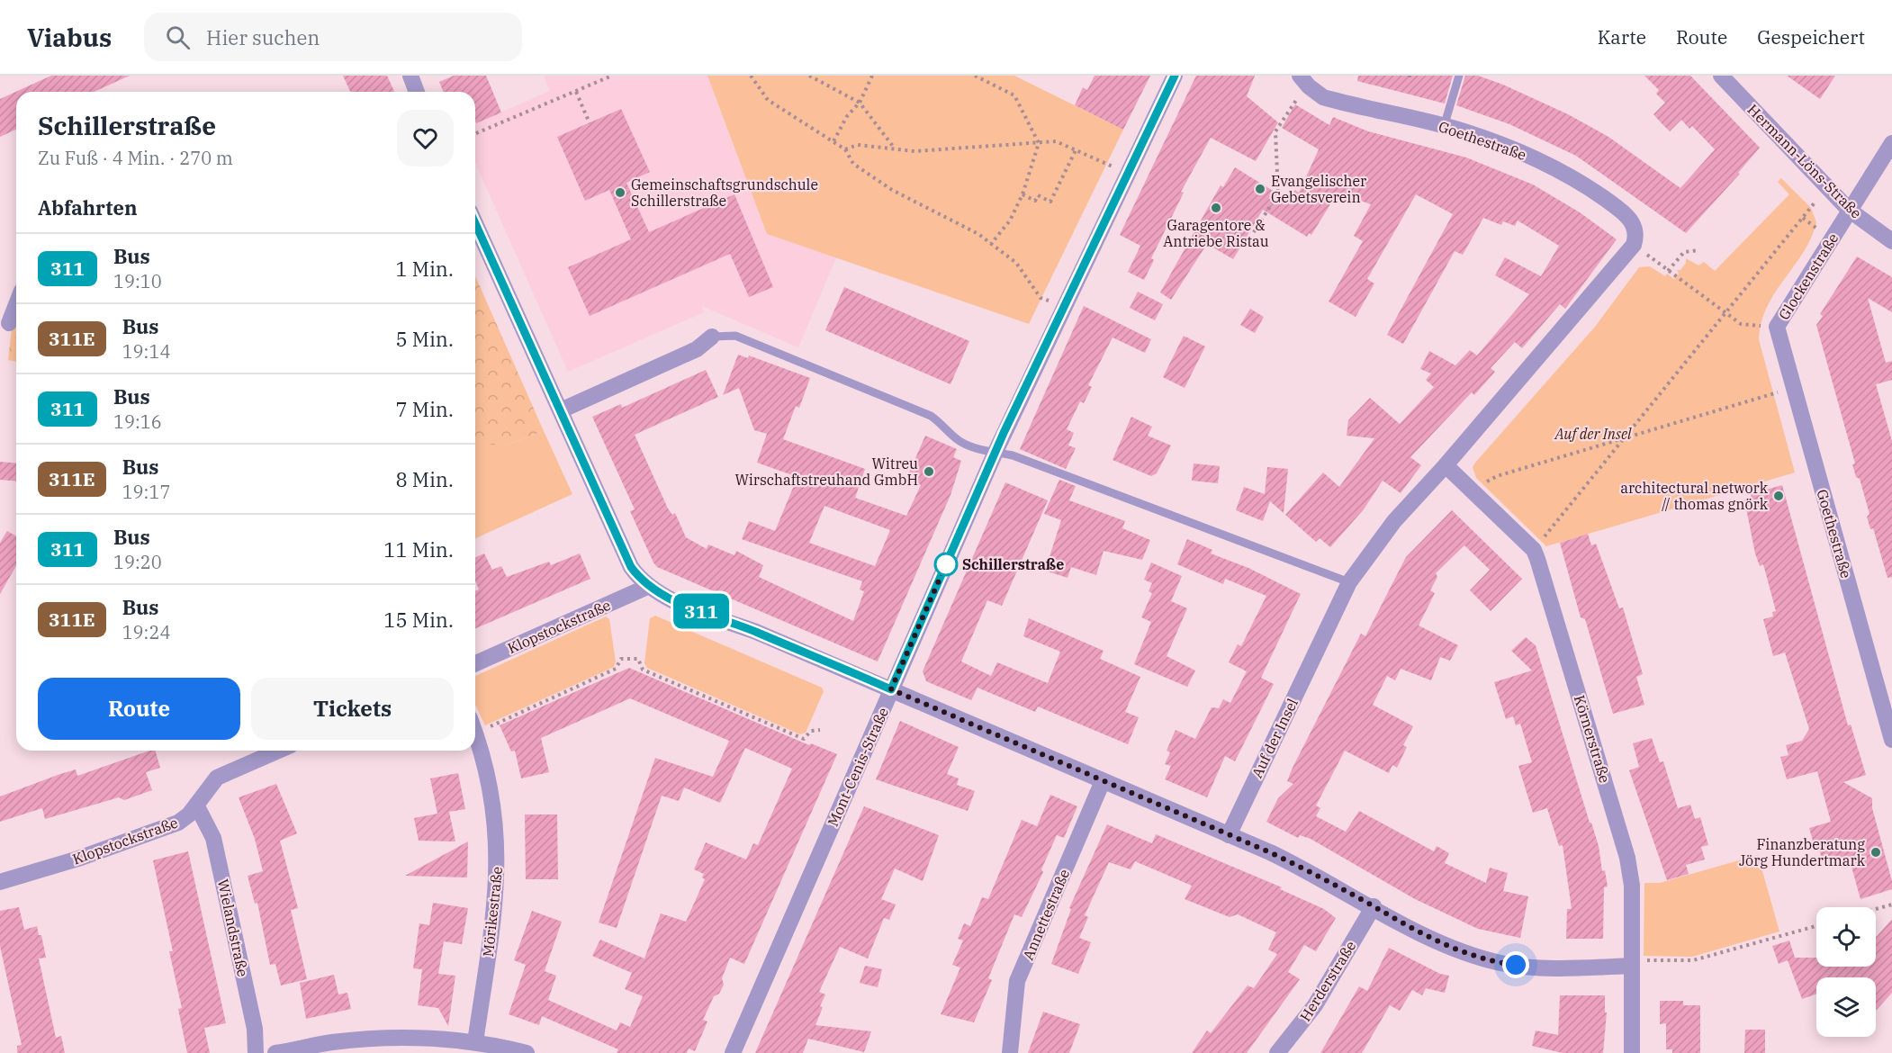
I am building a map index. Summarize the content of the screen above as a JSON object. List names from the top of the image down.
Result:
{
  "streets": {
    "street": [
      "Goethestraße",
      "Hermann-Löns-Straße",
      "Glockenstraße",
      "Klopstockstraße",
      "Auf der Insel",
      "Körnerstraße",
      "Mont-Cenis-Straße",
      "Mörikestraße",
      "Annettestraße",
      "Wielandstraße",
      "Herderstraße"
    ]
  },
  "crossings": [
    ["Goethestraße", "Glockenstraße"],
    ["Goethestraße", "Auf der Insel"],
    ["Hermann-Löns-Straße", "Glockenstraße"],
    ["Klopstockstraße", "Wielandstraße"],
    ["Auf der Insel", "Körnerstraße"]
  ],
  "parks": ["Auf der Insel"],
  "places": [
    "Evangelischer Gebetsverein",
    "Gemeinschaftsgrundschule Schillerstraße",
    "Garagentore & Antriebe Ristau",
    "Witreu Wirschaftstreuhand GmbH",
    "architectural network // thomas gnörk",
    "Schillerstraße",
    "Finanzberatung Jörg Hundertmark"
  ],
  "lines": ["bus line 311"],
  "page": {
    "header": "Viabus",
    "search": "Hier suchen",
    "nav": ["Karte", "Route", "Gespeichert"],
    "on_map": "311",
    "heading": [
      ["Schillerstraße", "Zu Fuß · 4 Min. · 270 m"],
      "Abfahrten"
    ],
    "list": [
      {
        "mark": "311",
        "name": "Bus",
        "note": "19:10",
        "value": "1 Min."
      },
      {
        "mark": "311E",
        "name": "Bus",
        "note": "19:14",
        "value": "5 Min."
      },
      {
        "mark": "311",
        "name": "Bus",
        "note": "19:16",
        "value": "7 Min."
      },
      {
        "mark": "311E",
        "name": "Bus",
        "note": "19:17",
        "value": "8 Min."
      },
      {
        "mark": "311",
        "name": "Bus",
        "note": "19:20",
        "value": "11 Min."
      },
      {
        "mark": "311E",
        "name": "Bus",
        "note": "19:24",
        "value": "15 Min."
      }
    ],
    "buttons": ["Route", "Tickets"]
  }
}
